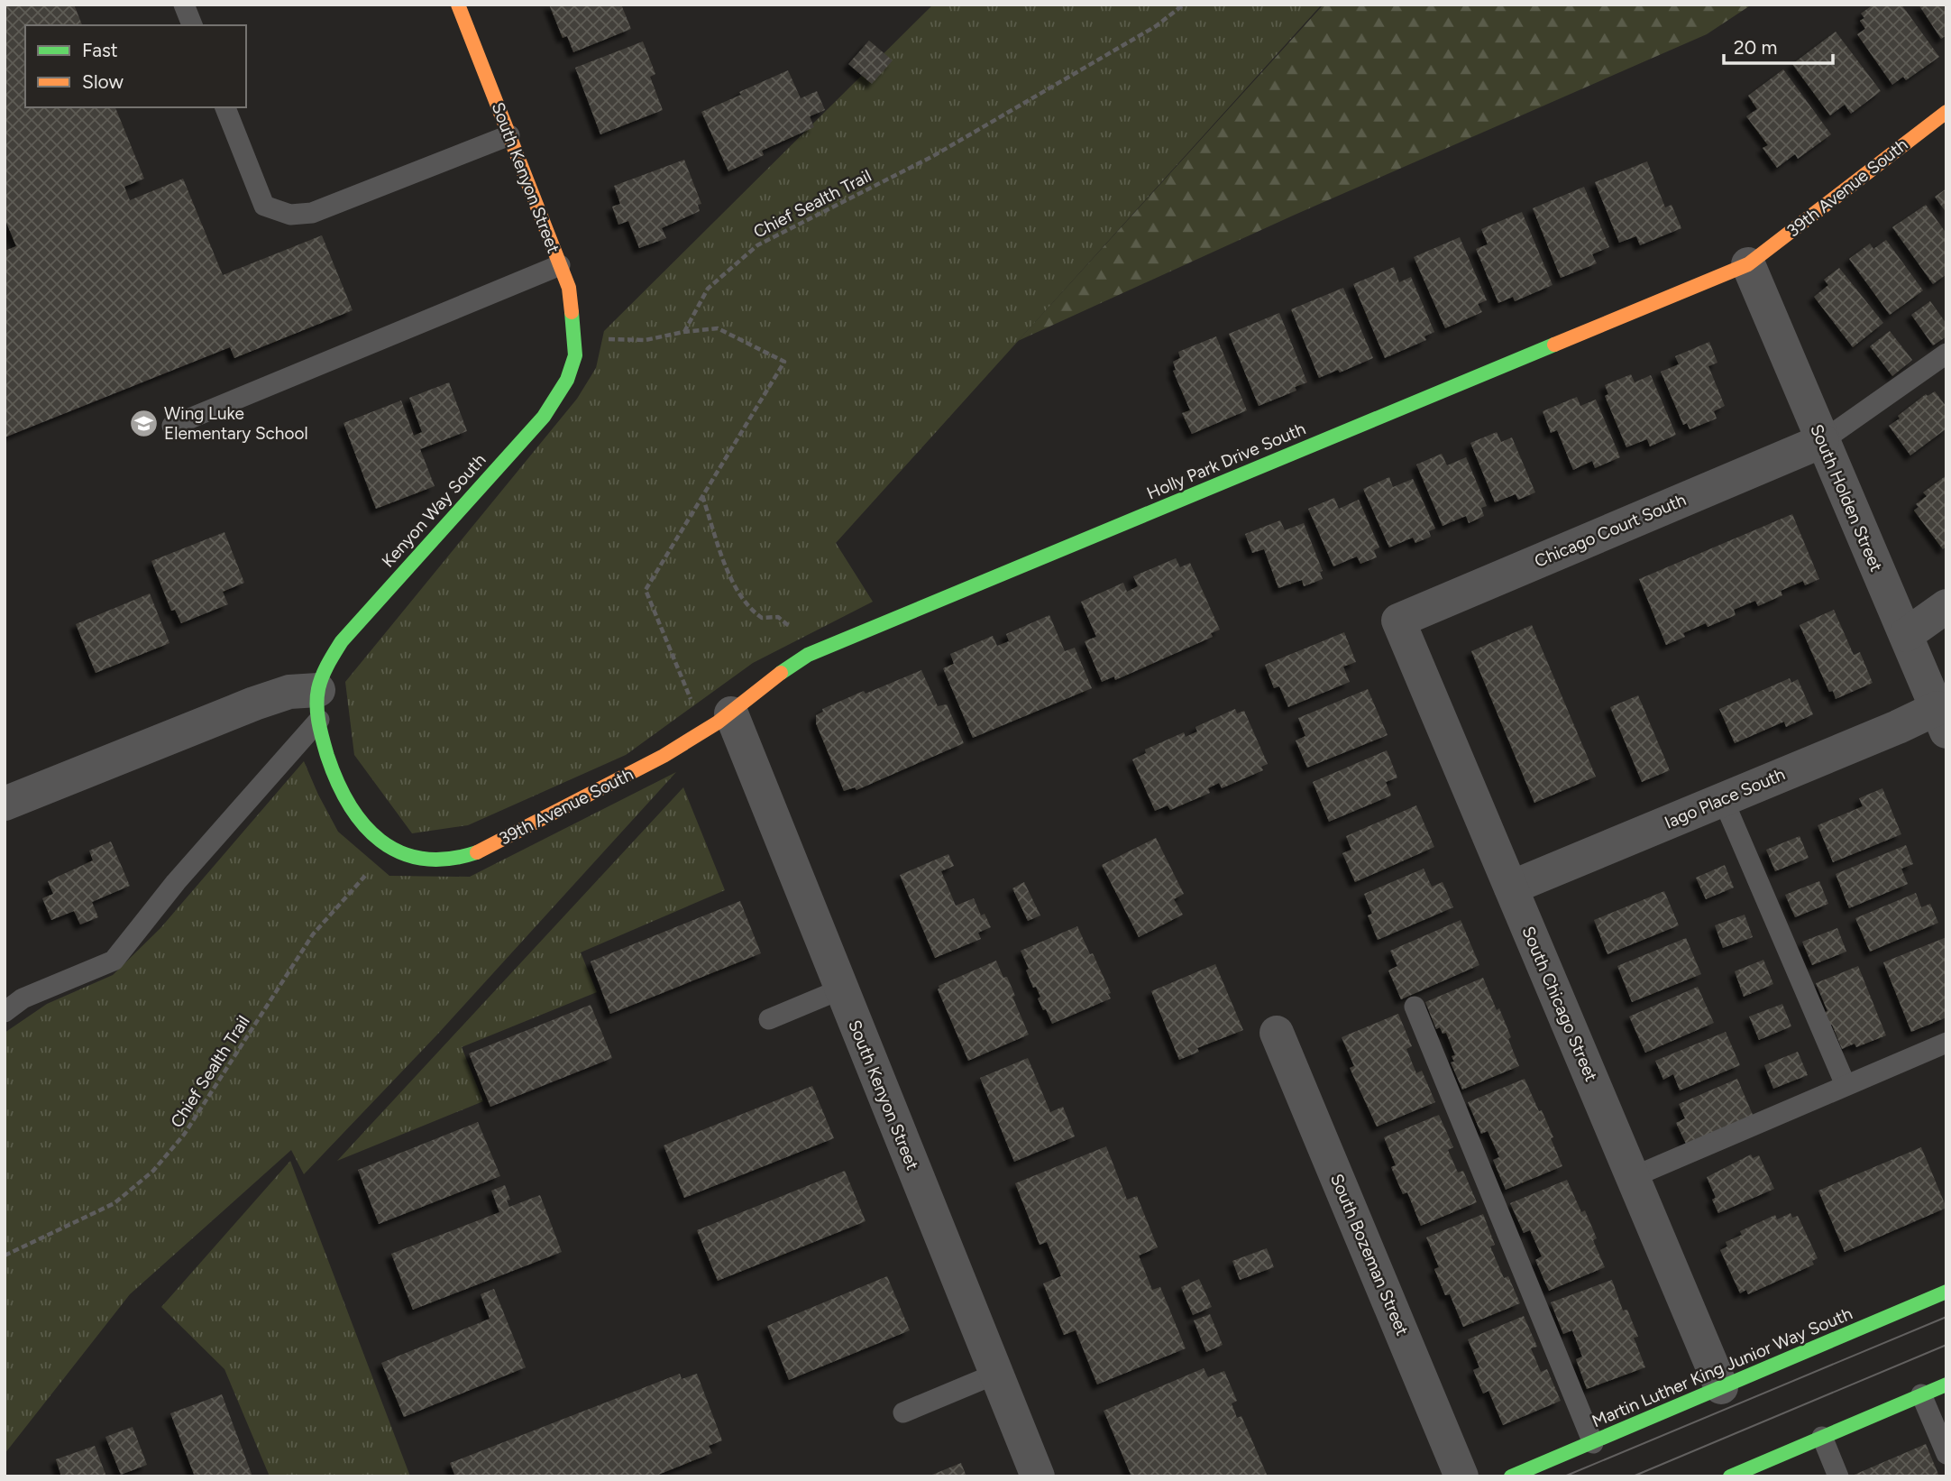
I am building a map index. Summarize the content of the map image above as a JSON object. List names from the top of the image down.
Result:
{
  "streets": {
    "street": [
      "South Kenyon Street",
      "39th Avenue South",
      "Holly Park Drive South",
      "South Holden Street",
      "Kenyon Way South",
      "Chicago Court South",
      "Iago Place South",
      "South Chicago Street",
      "South Bozeman Street",
      "Martin Luther King Junior Way South"
    ],
    "path": ["Chief Sealth Trail"]
  },
  "crossings": [
    ["South Kenyon Street", "39th Avenue South"],
    ["South Kenyon Street", "Holly Park Drive South"],
    ["South Kenyon Street", "Kenyon Way South"],
    ["39th Avenue South", "Chief Sealth Trail"],
    ["39th Avenue South", "Holly Park Drive South"],
    ["39th Avenue South", "South Holden Street"],
    ["Holly Park Drive South", "South Holden Street"],
    ["South Holden Street", "Chicago Court South"],
    ["South Holden Street", "Iago Place South"],
    ["Chicago Court South", "South Chicago Street"],
    ["Iago Place South", "South Chicago Street"],
    ["South Chicago Street", "Martin Luther King Junior Way South"]
  ],
  "places": {
    "school or university": ["Wing Luke Elementary School"]
  },
  "legend": ["Fast", "Slow"],
  "scale_bar": "20 m"
}
